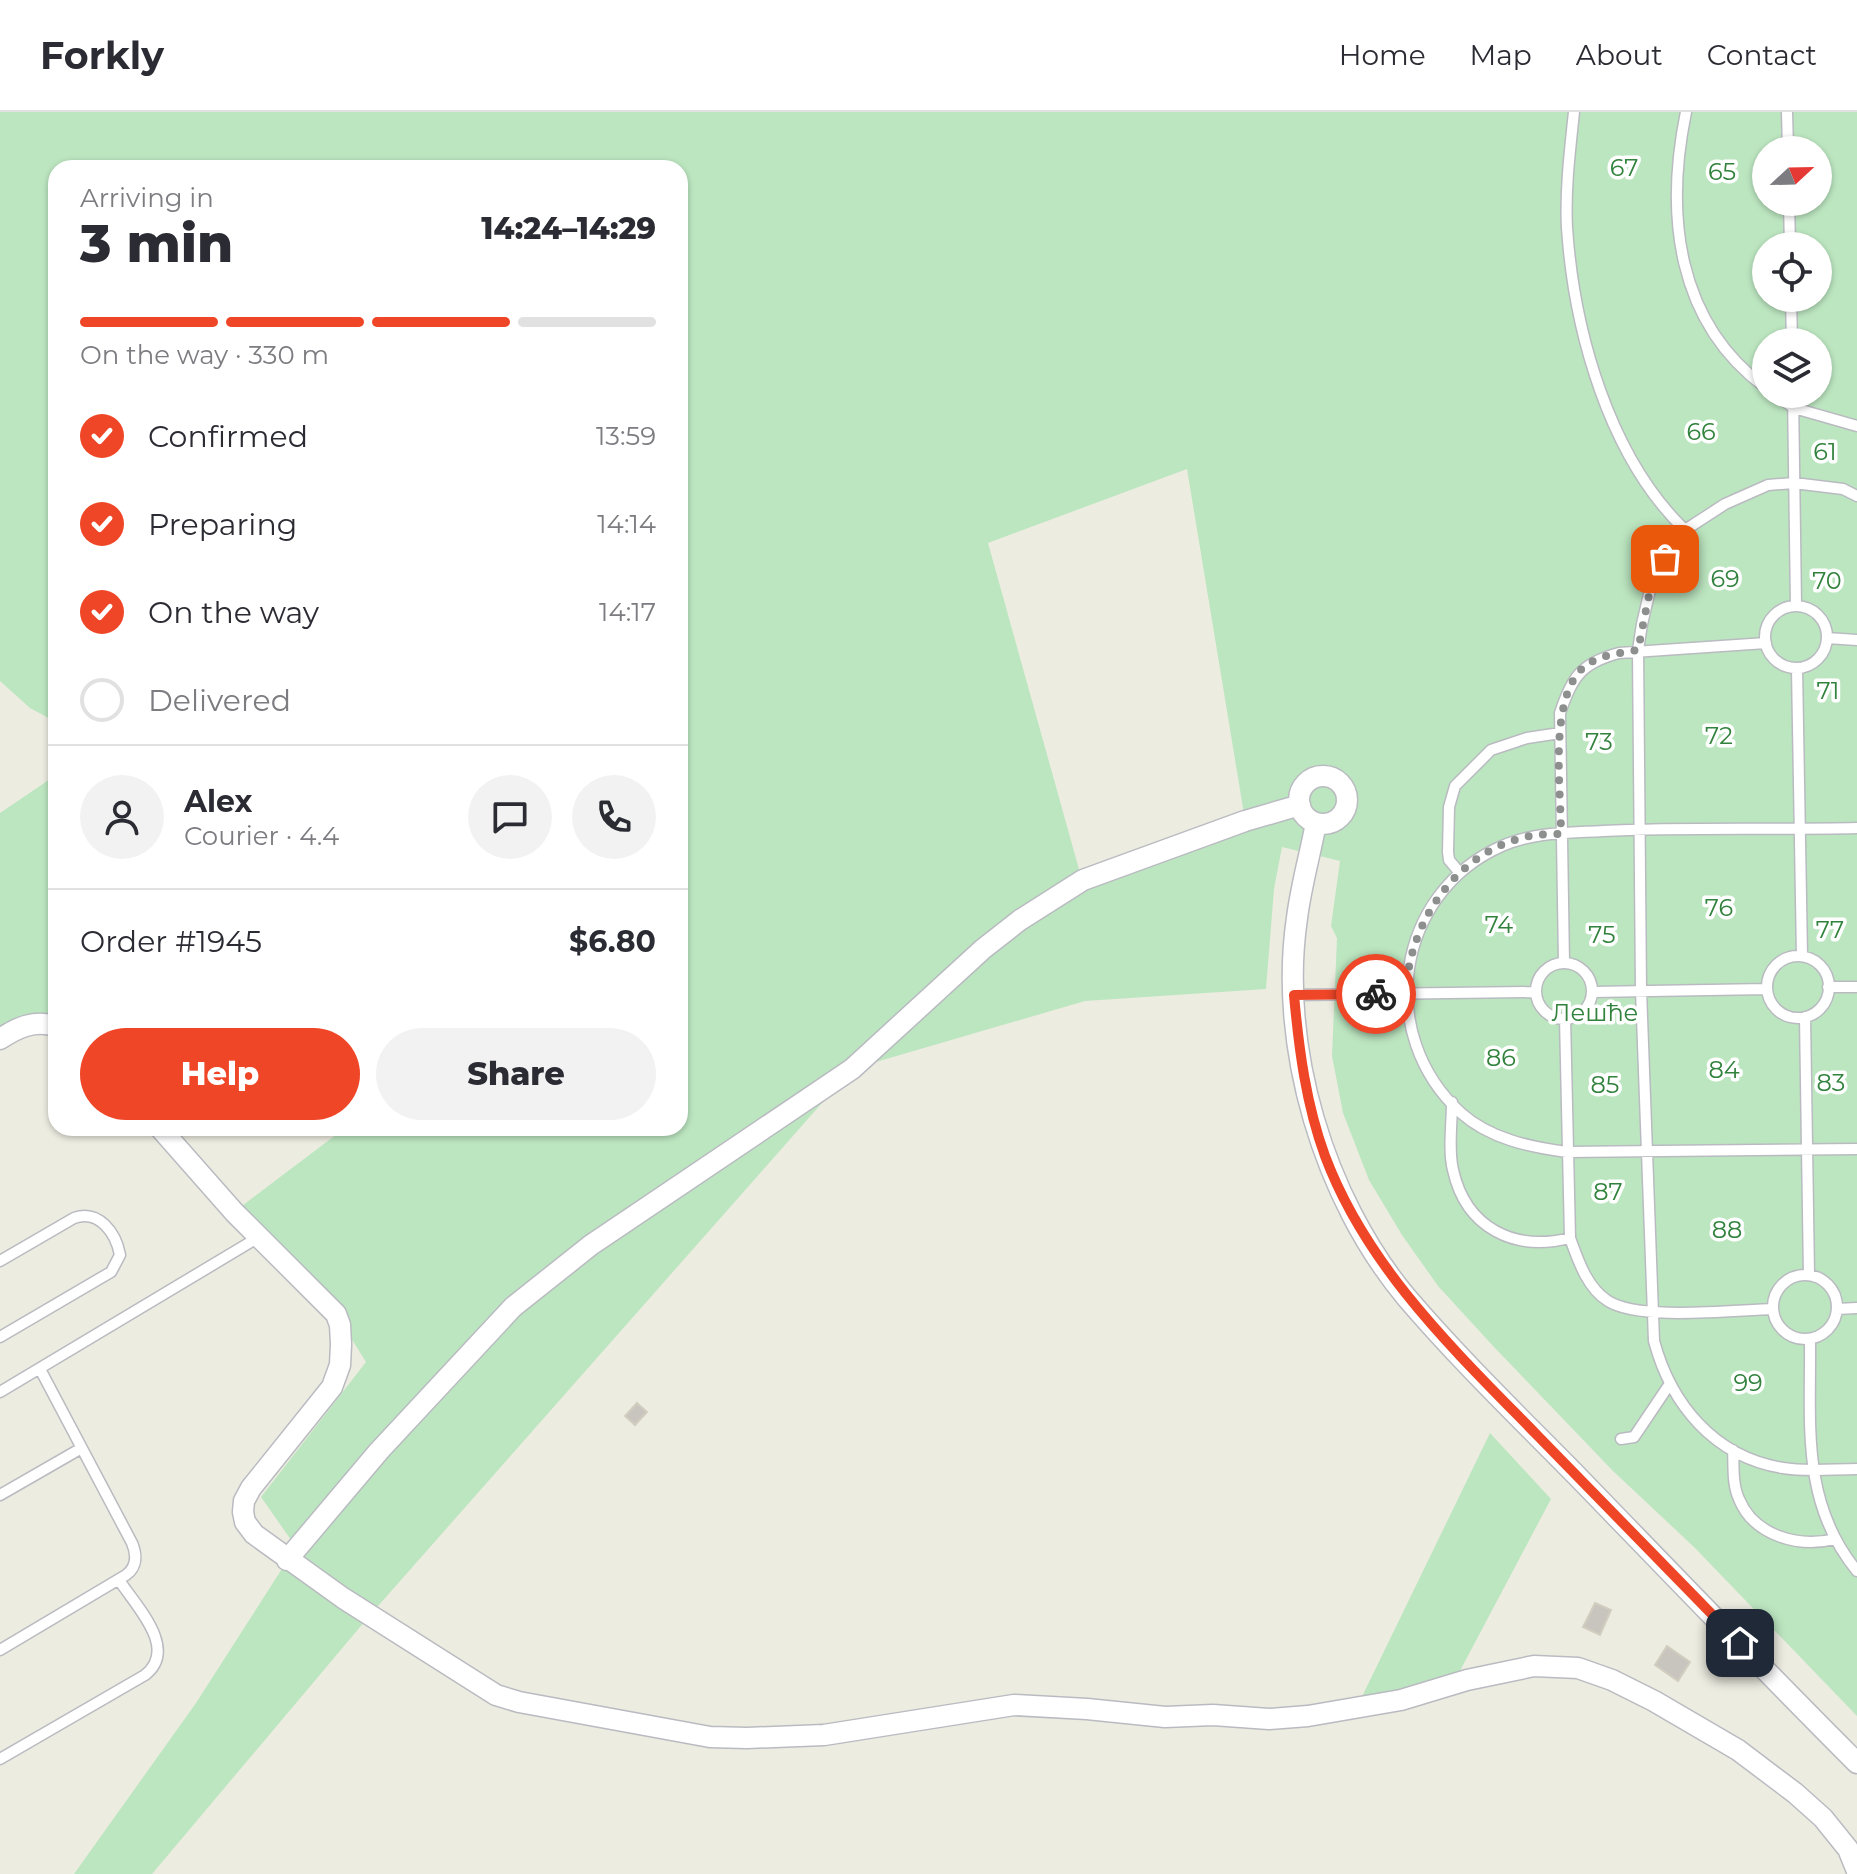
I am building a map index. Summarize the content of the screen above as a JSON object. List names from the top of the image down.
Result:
{
  "parks": [
    "67",
    "65",
    "66",
    "61",
    "69",
    "70",
    "71",
    "72",
    "73",
    "76",
    "74",
    "77",
    "75",
    "Лешће",
    "86",
    "84",
    "83",
    "85",
    "87",
    "88",
    "99"
  ],
  "north": "right",
  "page": {
    "header": "Forkly",
    "nav": [
      "Home",
      "Map",
      "About",
      "Contact"
    ],
    "heading": ["3 min", "Arriving in", "14:24–14:29"],
    "panel": [
      "Alex",
      "Courier · 4.4",
      "Order #1945",
      "$6.80"
    ],
    "bar": "On the way · 330 m",
    "list": [
      ["Confirmed", "13:59"],
      ["Preparing", "14:14"],
      ["On the way", "14:17"],
      "Delivered"
    ],
    "buttons": ["Help", "Share"]
  }
}
